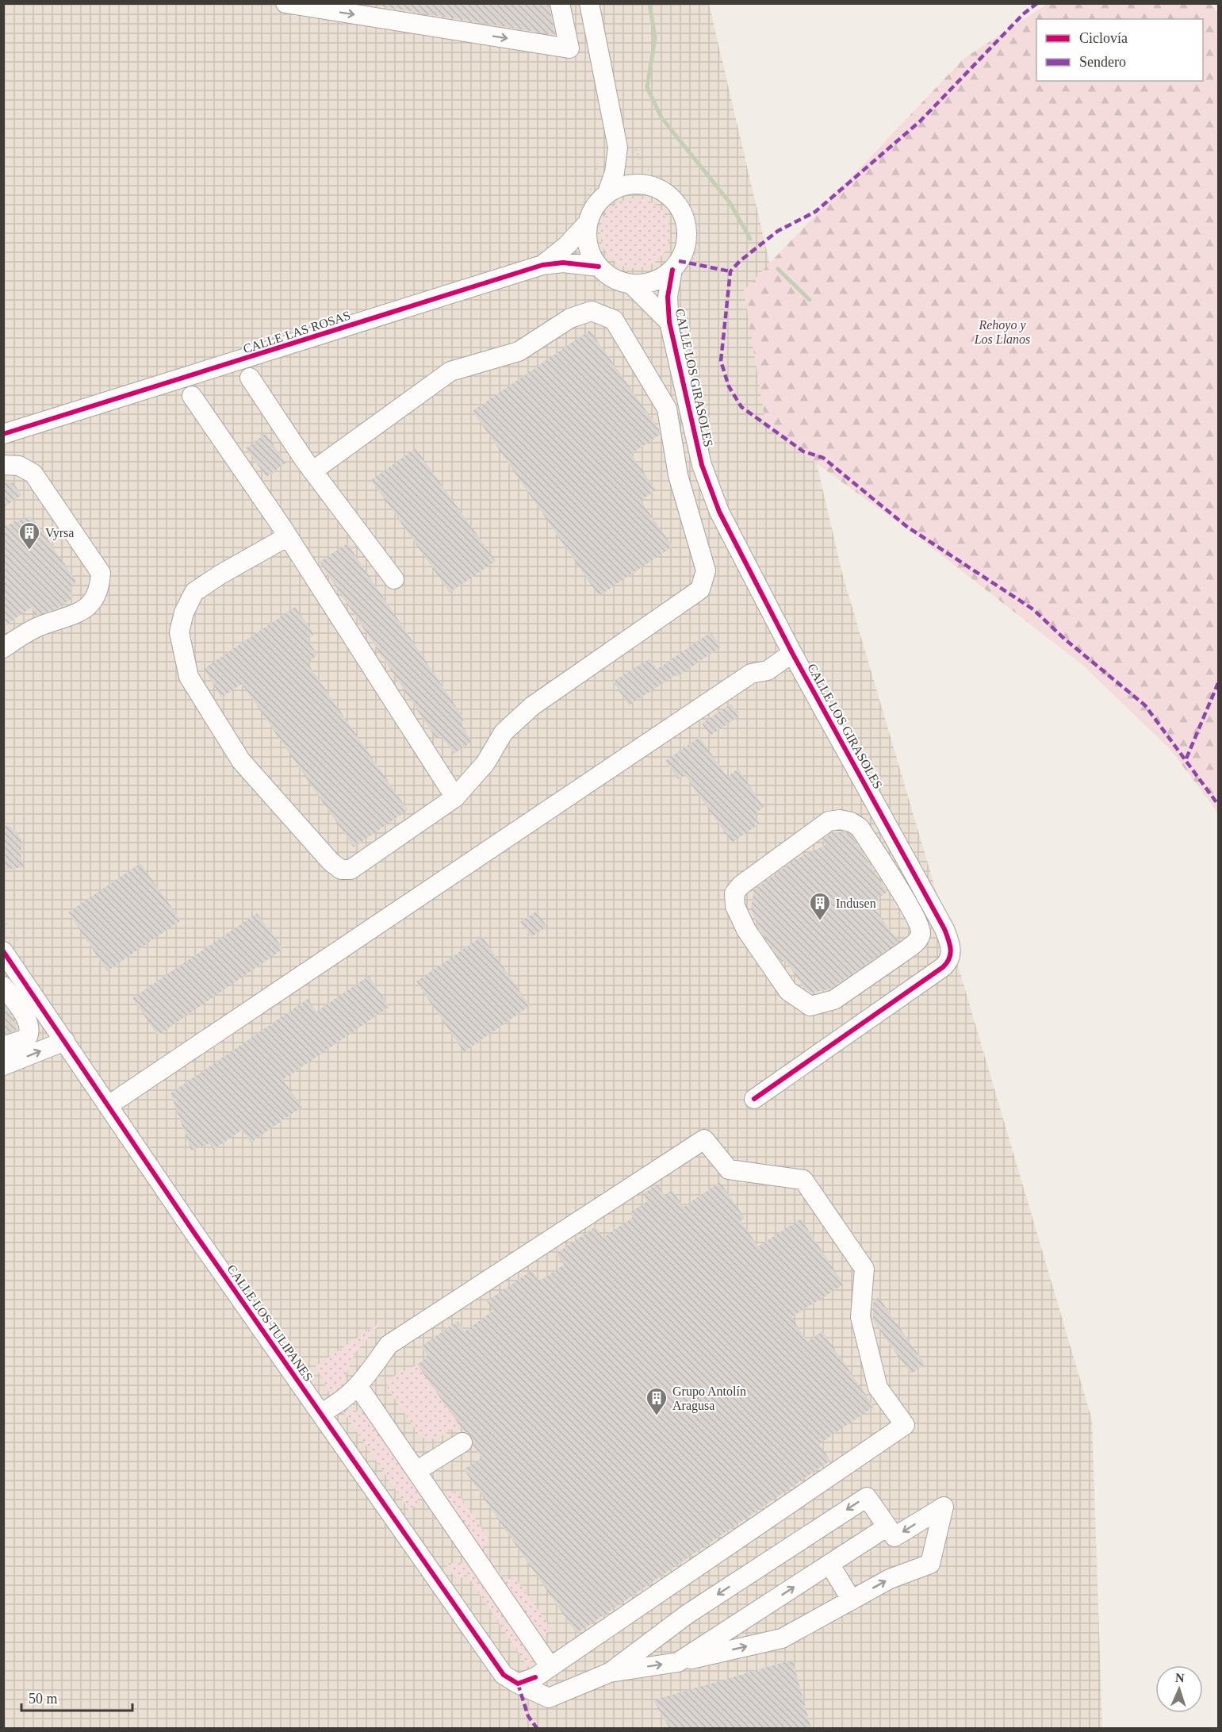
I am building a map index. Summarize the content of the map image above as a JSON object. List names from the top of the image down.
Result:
{
  "streets": {
    "street": ["CALLE LAS ROSAS", "CALLE LOS GIRASOLES", "CALLE LOS TULIPANES"]
  },
  "crossings": [
    ["CALLE LAS ROSAS", "CALLE LOS GIRASOLES"]
  ],
  "parks": ["Rehoyo y Los Llanos"],
  "places": {
    "building": ["Vyrsa", "Indusen", "Grupo Antolín Aragusa"]
  },
  "legend": ["Ciclovía", "Sendero"],
  "scale_bar": "50 m",
  "north": "top"
}
